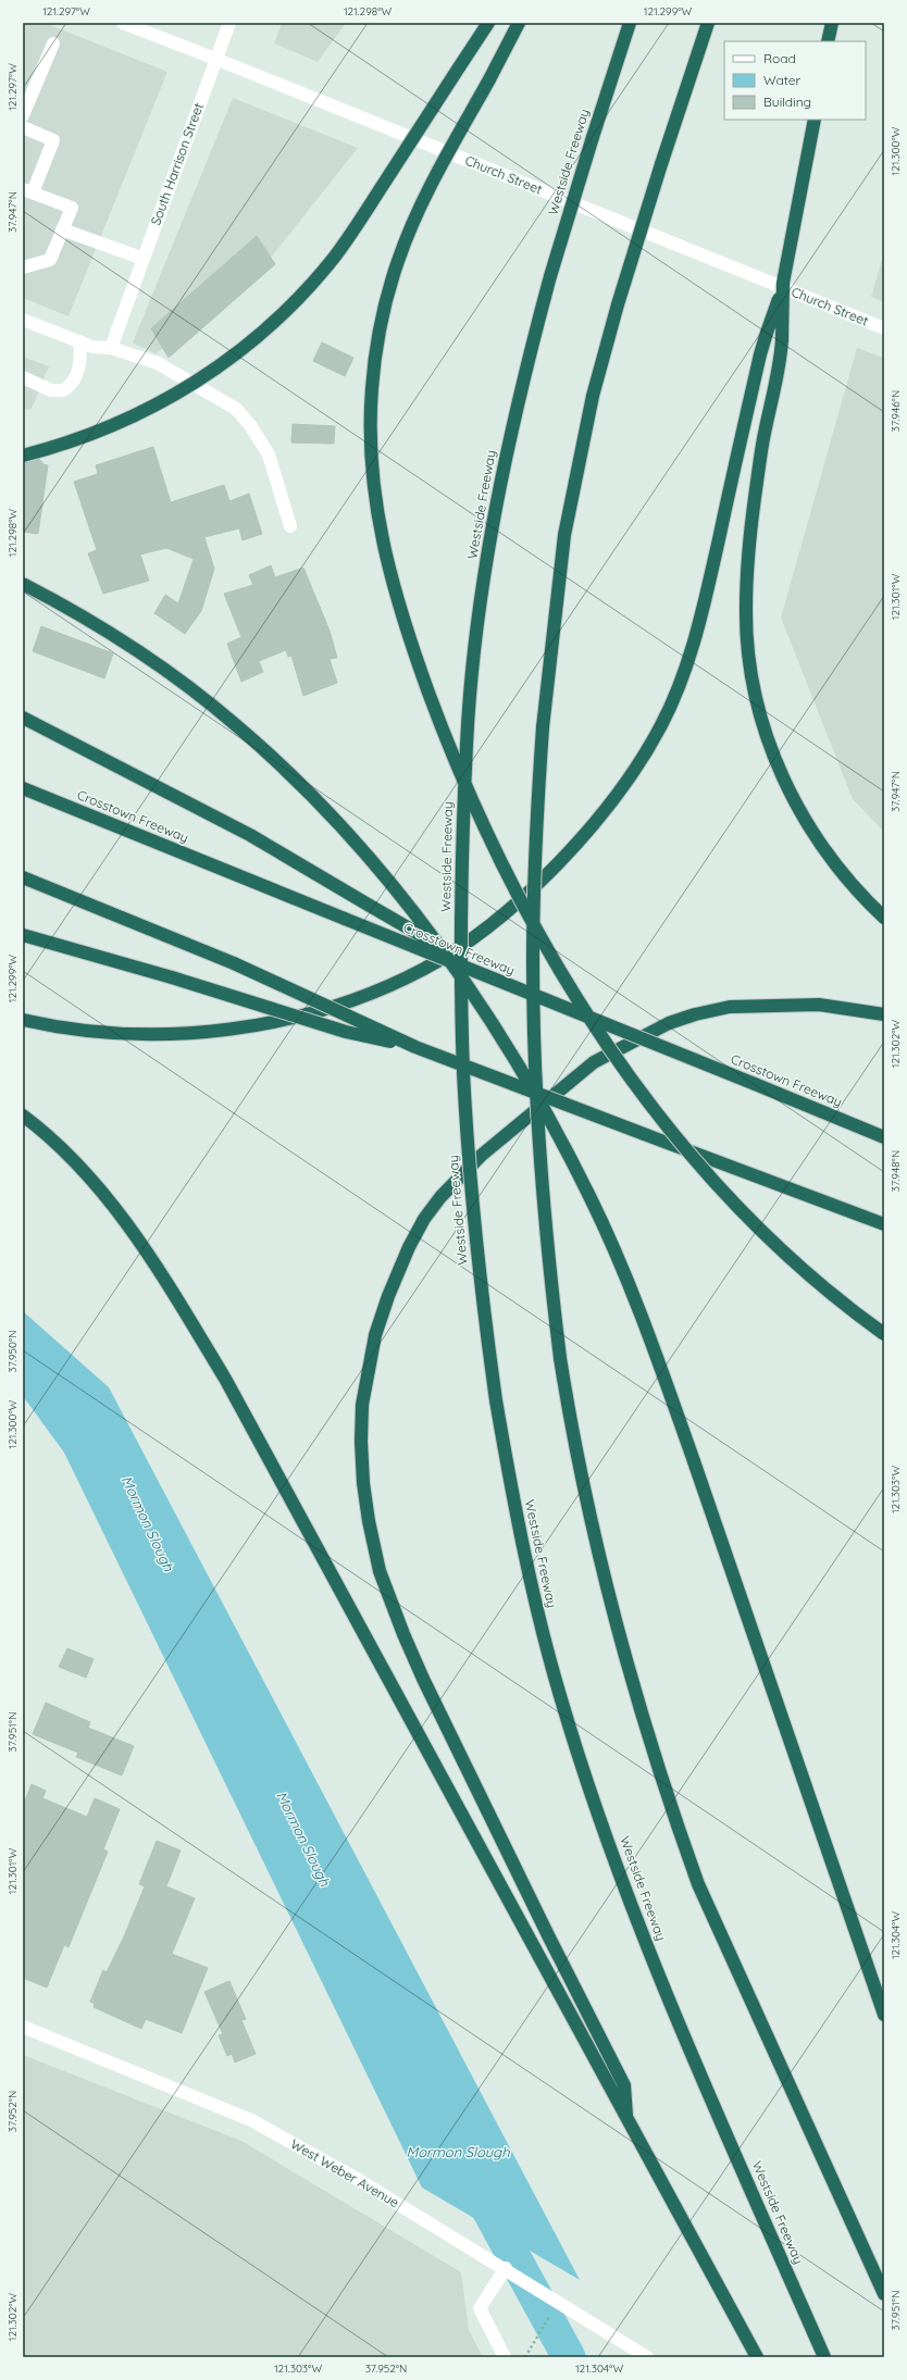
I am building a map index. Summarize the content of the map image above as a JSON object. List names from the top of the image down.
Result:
{
  "streets": {
    "highway": ["Westside Freeway", "Crosstown Freeway"],
    "street": ["South Harrison Street", "Church Street", "West Weber Avenue"]
  },
  "crossings": [
    ["South Harrison Street", "Church Street"]
  ],
  "water": ["Mormon Slough"],
  "legend": ["Road", "Water", "Building"],
  "coordinates": [
    "121.297°W",
    "121.298°W",
    "121.299°W",
    "121.300°W",
    "37.947°N",
    "37.946°N",
    "121.301°W",
    "121.302°W",
    "37.948°N",
    "37.950°N",
    "121.303°W",
    "37.951°N",
    "121.304°W",
    "37.952°N"
  ]
}
